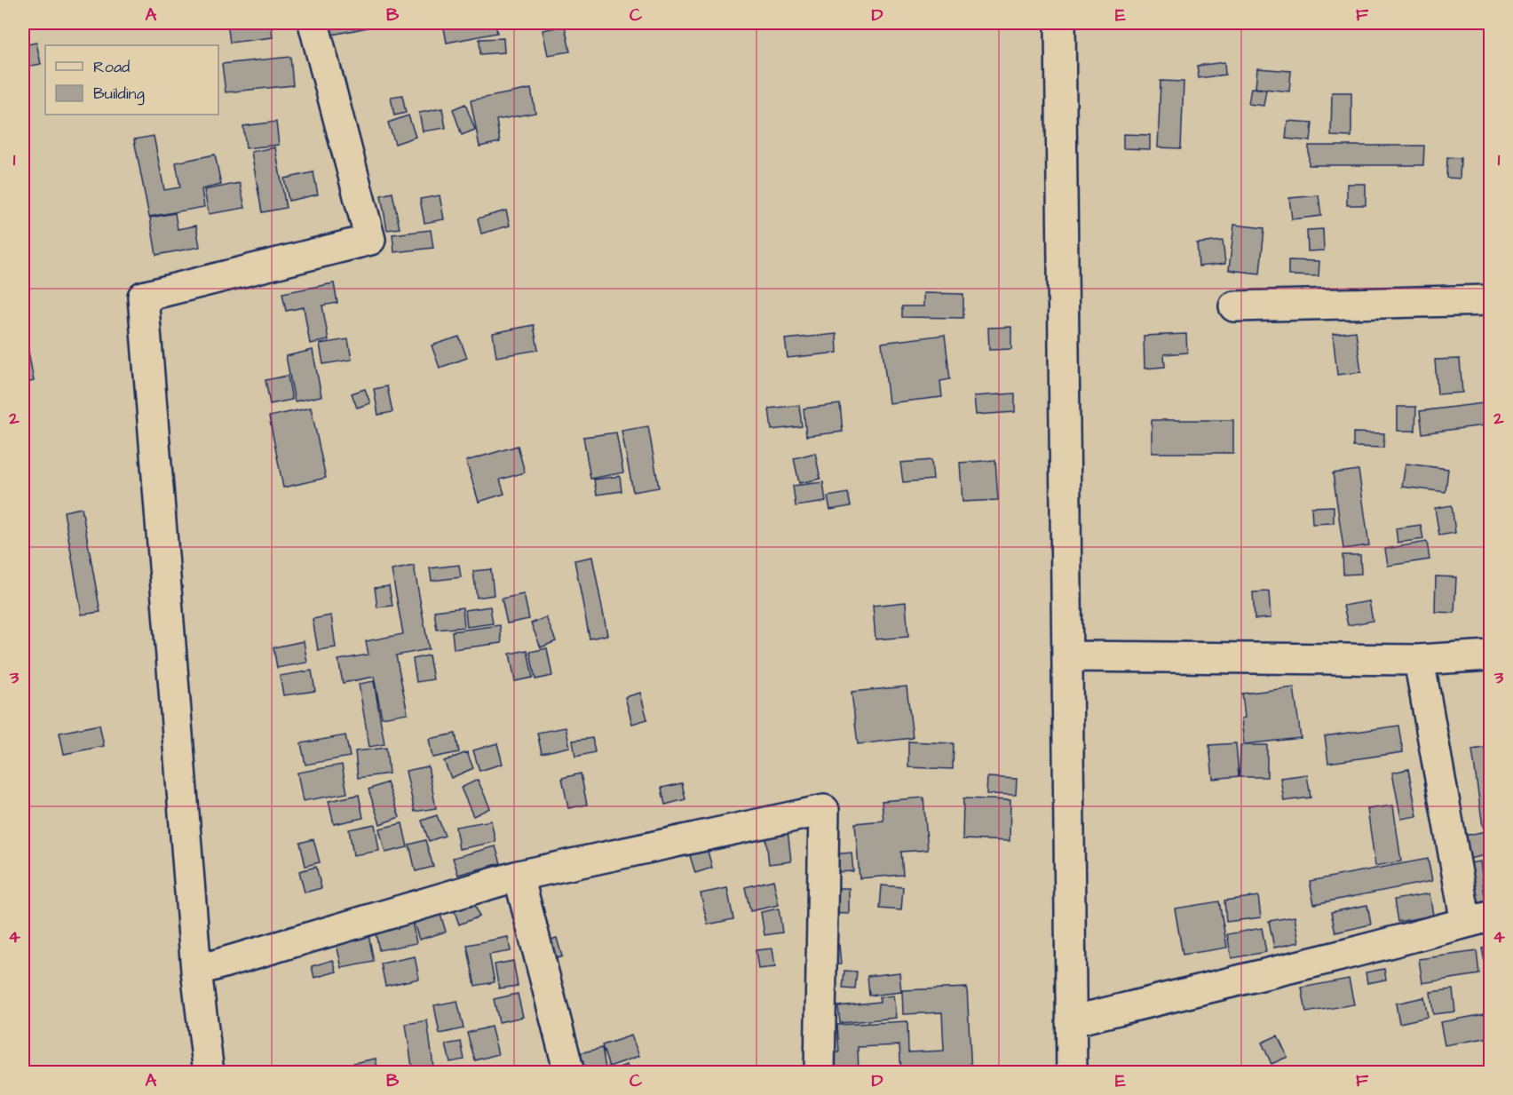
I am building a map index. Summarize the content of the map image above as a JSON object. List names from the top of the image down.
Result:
{
  "legend": ["Road", "Building"],
  "grid": {
    "columns": [
      "A",
      "B",
      "C",
      "D",
      "E",
      "F"
    ],
    "rows": [
      "1",
      "2",
      "3",
      "4"
    ]
  }
}
